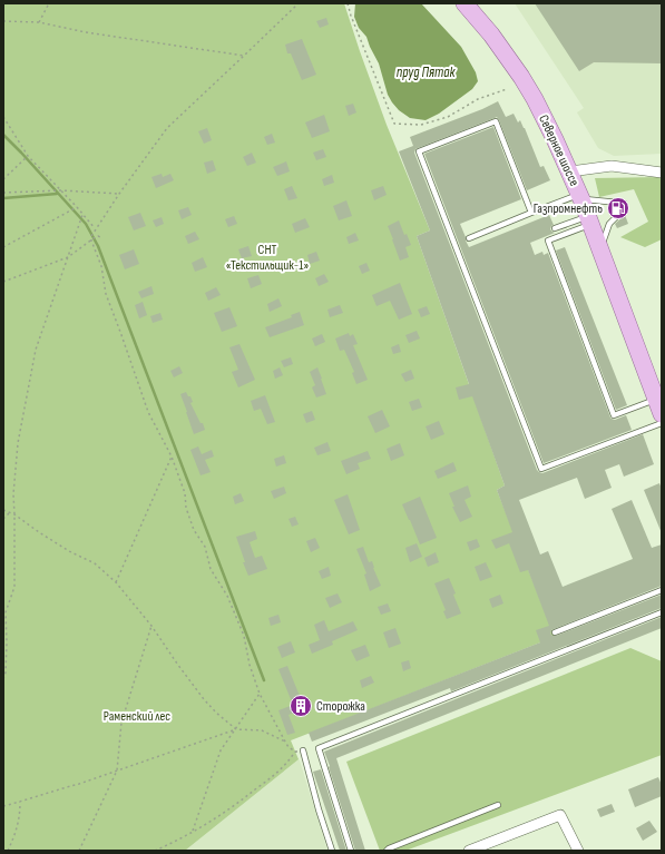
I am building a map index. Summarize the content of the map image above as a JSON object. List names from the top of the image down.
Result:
{
  "streets": {
    "main road": ["Северное шоссе"]
  },
  "water": ["пруд Пятак"],
  "parks": ["СНТ «Текстильщик-1»", "Раменский лес"],
  "places": {
    "fuel station": ["Газпромнефть"],
    "building": ["Сторожка"]
  }
}
